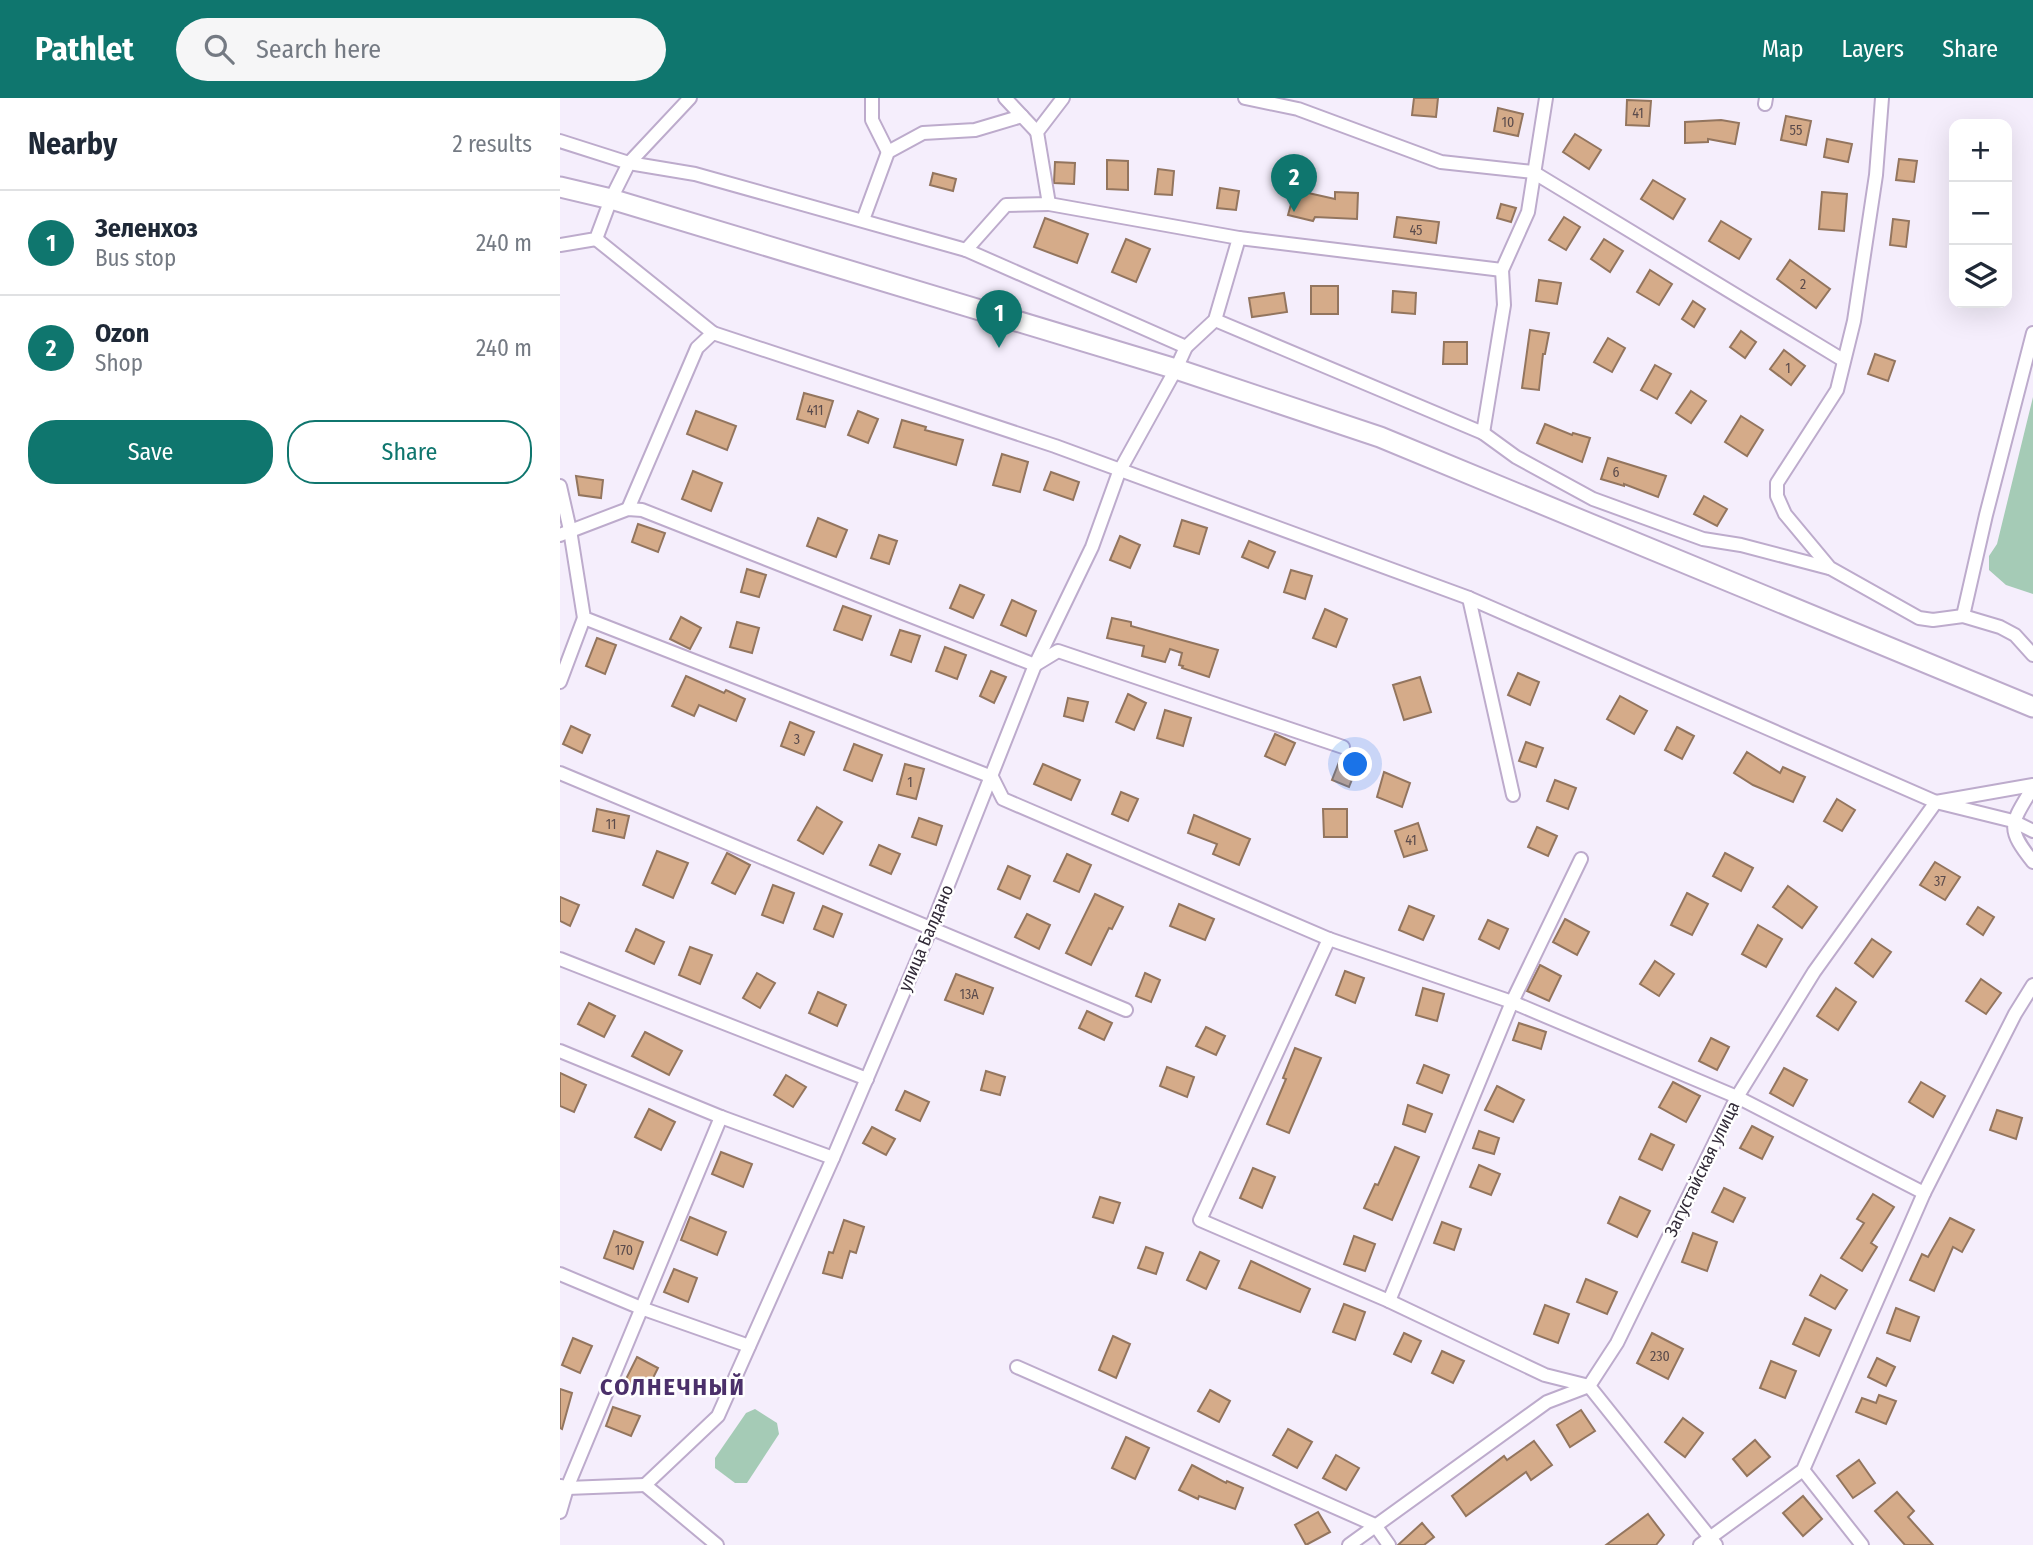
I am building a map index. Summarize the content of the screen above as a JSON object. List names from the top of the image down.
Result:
{
  "streets": {
    "street": ["улица Балдано", "Загустайская улица"]
  },
  "districts": ["СОЛНЕЧНЫЙ"],
  "house_numbers": [
    "41",
    "10",
    "55",
    "45",
    "2",
    "1",
    "411",
    "6",
    "3",
    "1",
    "11",
    "41",
    "37",
    "13А",
    "170",
    "230"
  ],
  "page": {
    "header": "Pathlet",
    "search": "Search here",
    "nav": ["Map", "Layers", "Share"],
    "heading": ["Nearby", "2 results"],
    "map_buttons": ["+", "−"],
    "pins": ["2", "1"],
    "list": [
      {
        "mark": "1",
        "name": "Зеленхоз",
        "note": "Bus stop",
        "value": "240 m"
      },
      {
        "mark": "2",
        "name": "Ozon",
        "note": "Shop",
        "value": "240 m"
      }
    ],
    "buttons": ["Save", "Share"]
  }
}
